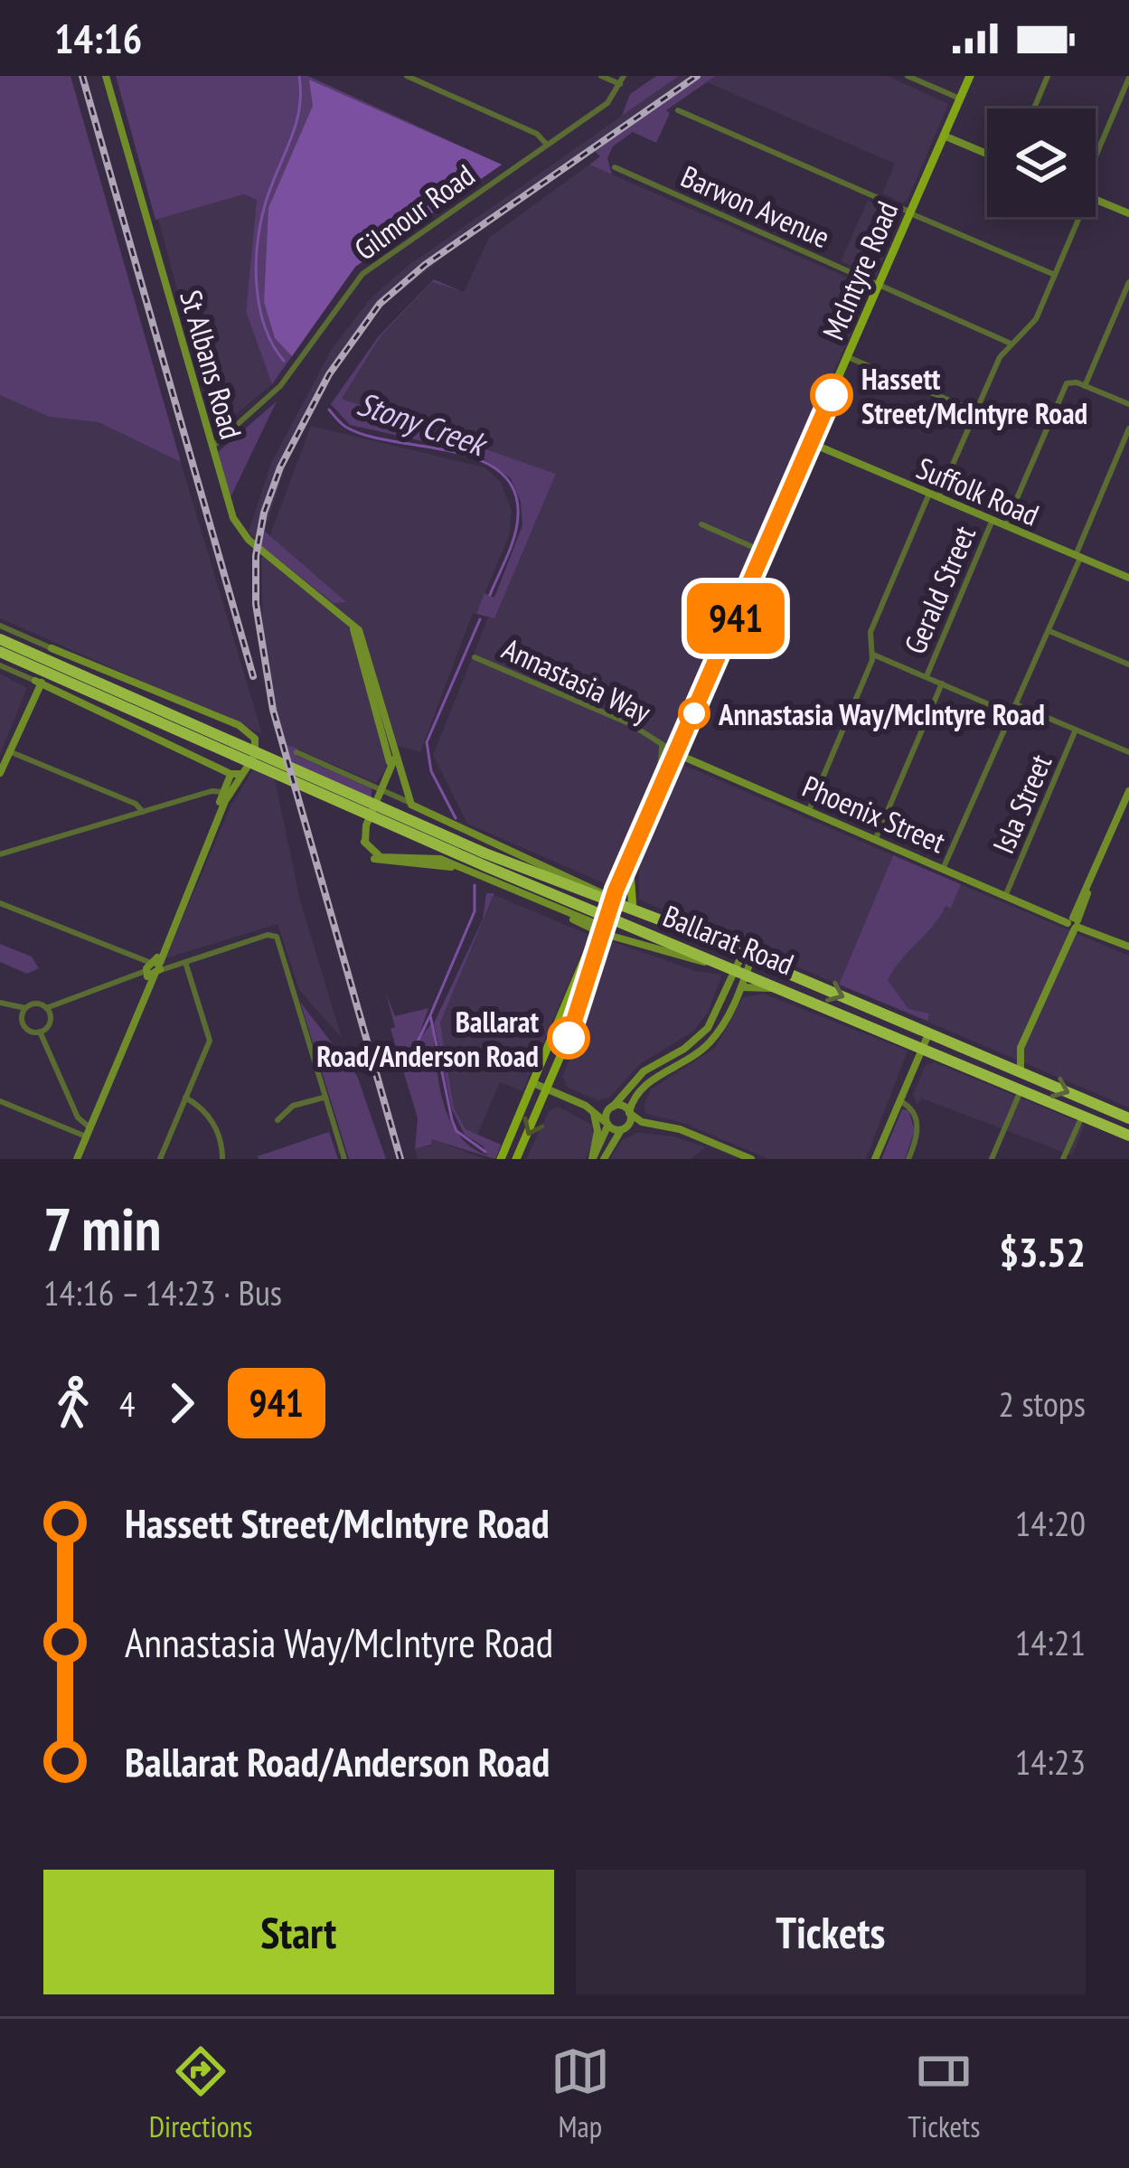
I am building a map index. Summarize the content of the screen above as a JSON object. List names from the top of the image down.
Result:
{
  "streets": {
    "highway": ["Ballarat Road"],
    "main road": ["McIntyre Road"],
    "street": [
      "Barwon Avenue",
      "Gilmour Road",
      "St Albans Road",
      "Suffolk Road",
      "Gerald Street",
      "Annastasia Way",
      "Isla Street",
      "Phoenix Street"
    ]
  },
  "crossings": [
    ["Barwon Avenue", "McIntyre Road"],
    ["Gilmour Road", "St Albans Road"],
    ["McIntyre Road", "Suffolk Road"],
    ["McIntyre Road", "Annastasia Way"],
    ["McIntyre Road", "Phoenix Street"],
    ["McIntyre Road", "Ballarat Road"],
    ["Suffolk Road", "Gerald Street"],
    ["Annastasia Way", "Phoenix Street"],
    ["Isla Street", "Phoenix Street"]
  ],
  "water": ["Stony Creek"],
  "places": ["Hassett Street/McIntyre Road", "Annastasia Way/McIntyre Road", "Ballarat Road/Anderson Road"],
  "lines": ["bus line 941"],
  "page": {
    "status": "14:16",
    "on_map": "941",
    "heading": ["7 min", "14:16 – 14:23 · Bus", "$3.52"],
    "legs": ["4", "941", "2 stops"],
    "list": [
      {
        "name": "Hassett Street/McIntyre Road",
        "value": "14:20"
      },
      {
        "name": "Annastasia Way/McIntyre Road",
        "value": "14:21"
      },
      {
        "name": "Ballarat Road/Anderson Road",
        "value": "14:23"
      }
    ],
    "buttons": ["Start", "Tickets"],
    "tabs": ["Directions", "Map", "Tickets"]
  }
}
